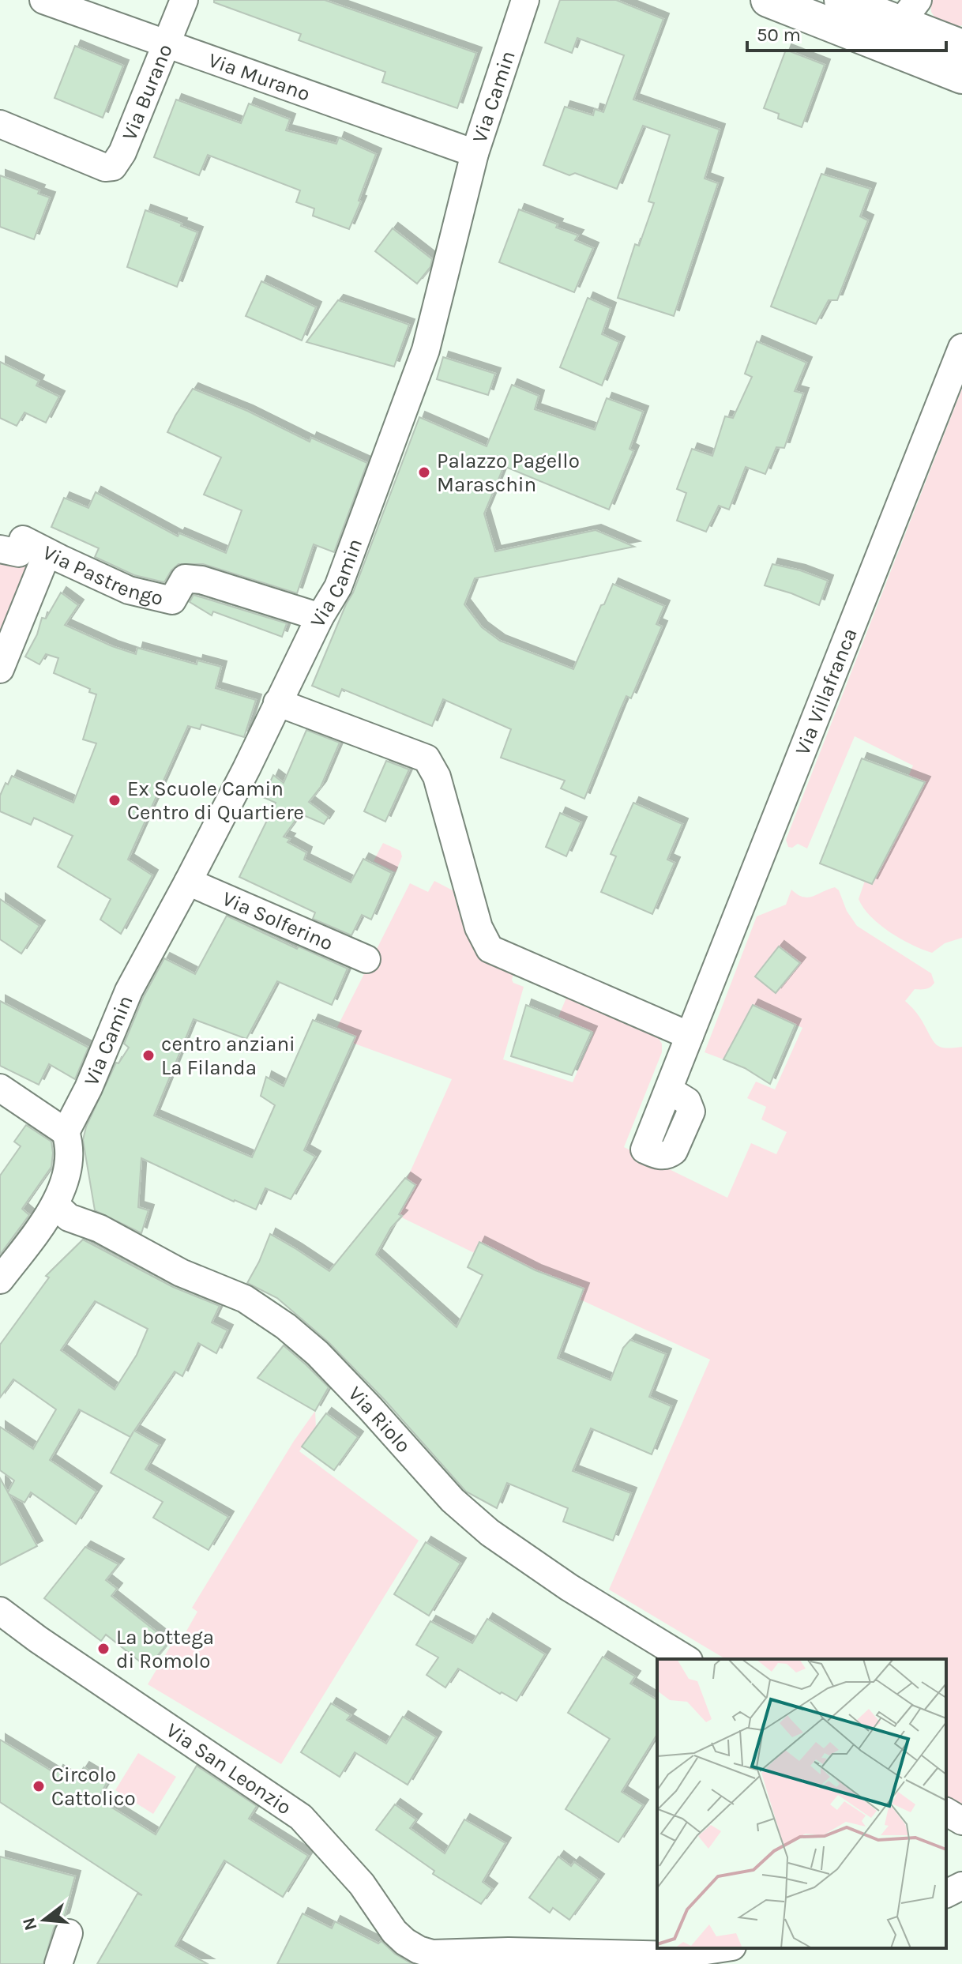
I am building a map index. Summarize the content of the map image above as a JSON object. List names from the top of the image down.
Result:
{
  "streets": {
    "street": [
      "Via Murano",
      "Via Burano",
      "Via Camin",
      "Via Pastrengo",
      "Via Villafranca",
      "Via Solferino",
      "Via Riolo",
      "Via San Leonzio"
    ]
  },
  "crossings": [
    ["Via Murano", "Via Burano"],
    ["Via Murano", "Via Camin"],
    ["Via Camin", "Via Pastrengo"],
    ["Via Camin", "Via Solferino"]
  ],
  "places": [
    "Palazzo Pagello Maraschin",
    "Ex Scuole Camin Centro di Quartiere",
    "centro anziani La Filanda",
    "La bottega di Romolo",
    "Circolo Cattolico"
  ],
  "scale_bar": "50 m",
  "north": "left"
}
